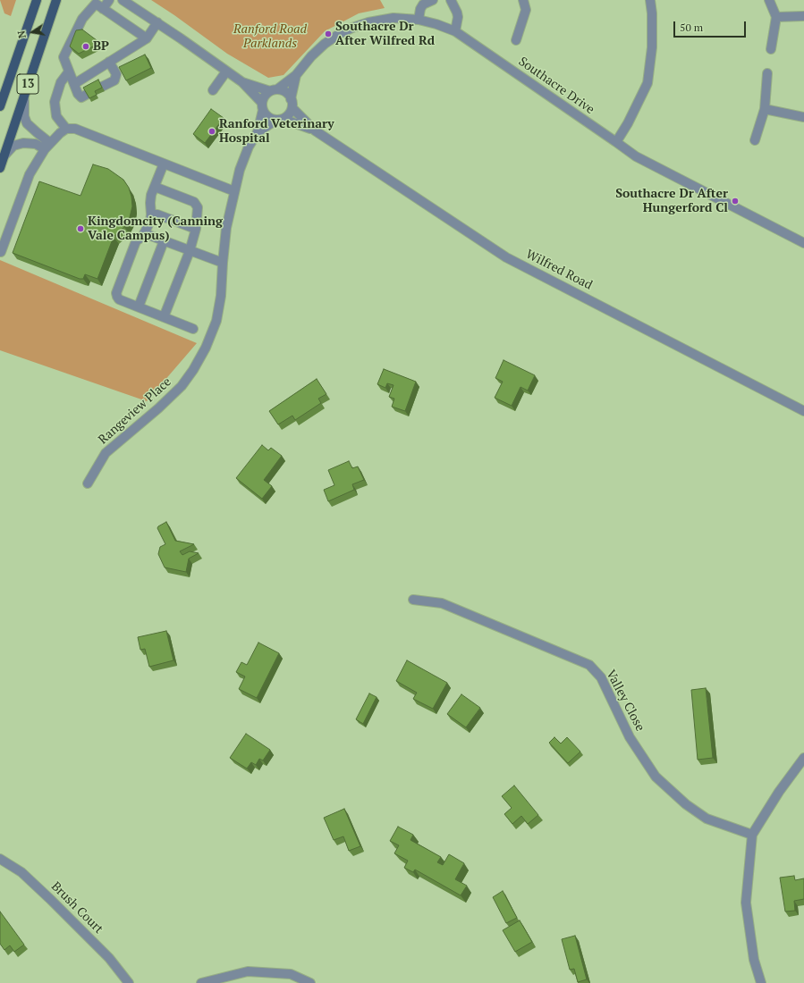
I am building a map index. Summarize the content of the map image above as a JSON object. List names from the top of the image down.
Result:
{
  "streets": {
    "main road": ["13"],
    "street": [
      "Southacre Drive",
      "Wilfred Road",
      "Rangeview Place",
      "Valley Close",
      "Brush Court"
    ]
  },
  "crossings": [
    ["Southacre Drive", "Wilfred Road"],
    ["Southacre Drive", "Rangeview Place"],
    ["Wilfred Road", "Rangeview Place"]
  ],
  "parks": ["Ranford Road Parklands"],
  "places": [
    "Southacre Dr After Wilfred Rd",
    "BP",
    "Ranford Veterinary Hospital",
    "Southacre Dr After Hungerford Cl",
    "Kingdomcity (Canning Vale Campus)"
  ],
  "scale_bar": "50 m",
  "north": "left"
}
